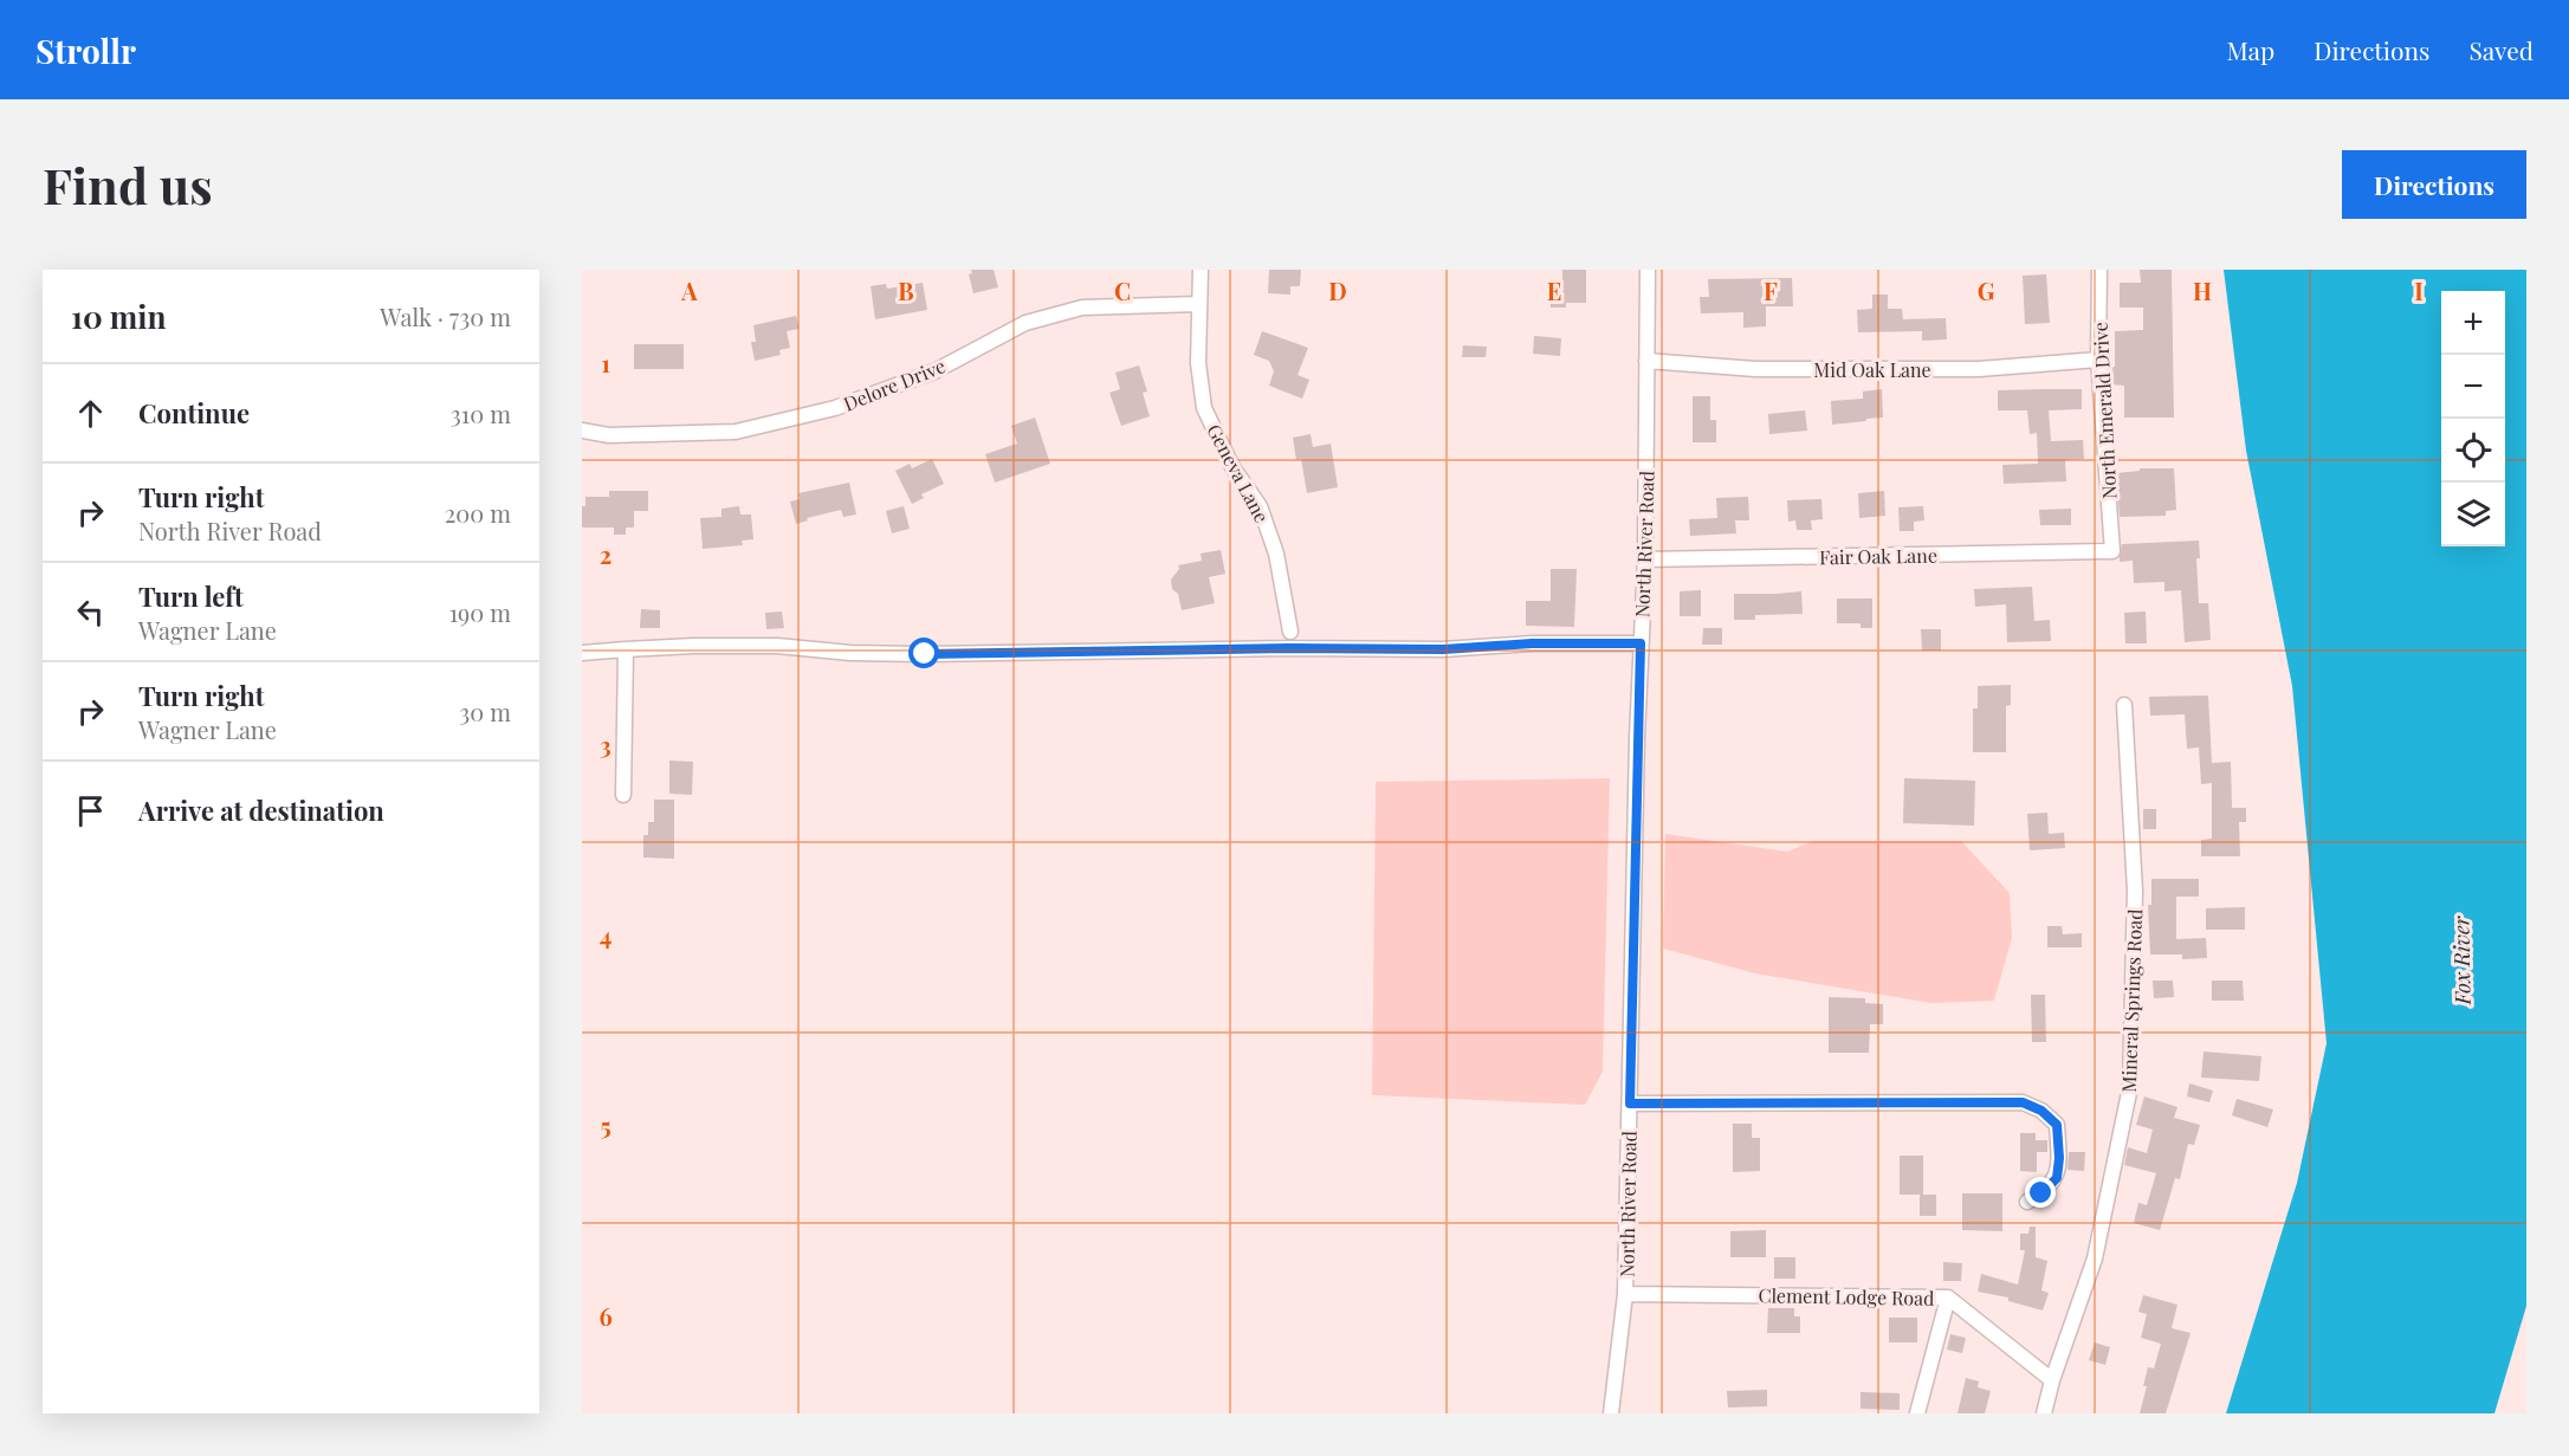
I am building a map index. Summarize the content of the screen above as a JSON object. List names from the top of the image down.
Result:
{
  "streets": {
    "street": [
      "Mid Oak Lane",
      "Delore Drive",
      "North Emerald Drive",
      "Geneva Lane",
      "North River Road",
      "Fair Oak Lane",
      "Mineral Springs Road",
      "Clement Lodge Road"
    ]
  },
  "crossings": [
    ["Mid Oak Lane", "North Emerald Drive"],
    ["Mid Oak Lane", "North River Road"],
    ["Delore Drive", "Geneva Lane"],
    ["North Emerald Drive", "Fair Oak Lane"],
    ["North River Road", "Fair Oak Lane"],
    ["North River Road", "Clement Lodge Road"]
  ],
  "water": ["Fox River"],
  "page": {
    "header": "Strollr",
    "nav": ["Map", "Directions", "Saved"],
    "buttons": "Directions",
    "title": "Find us",
    "heading": ["10 min", "Walk · 730 m"],
    "map_buttons": ["+", "−"],
    "list": [
      ["Continue", "310 m"],
      ["Turn right", "North River Road", "200 m"],
      ["Turn left", "Wagner Lane", "190 m"],
      ["Turn right", "Wagner Lane", "30 m"],
      "Arrive at destination"
    ]
  },
  "grid": {
    "columns": [
      "A",
      "B",
      "C",
      "D",
      "E",
      "F",
      "G",
      "H",
      "I"
    ],
    "rows": [
      "1",
      "2",
      "3",
      "4",
      "5",
      "6"
    ]
  }
}
